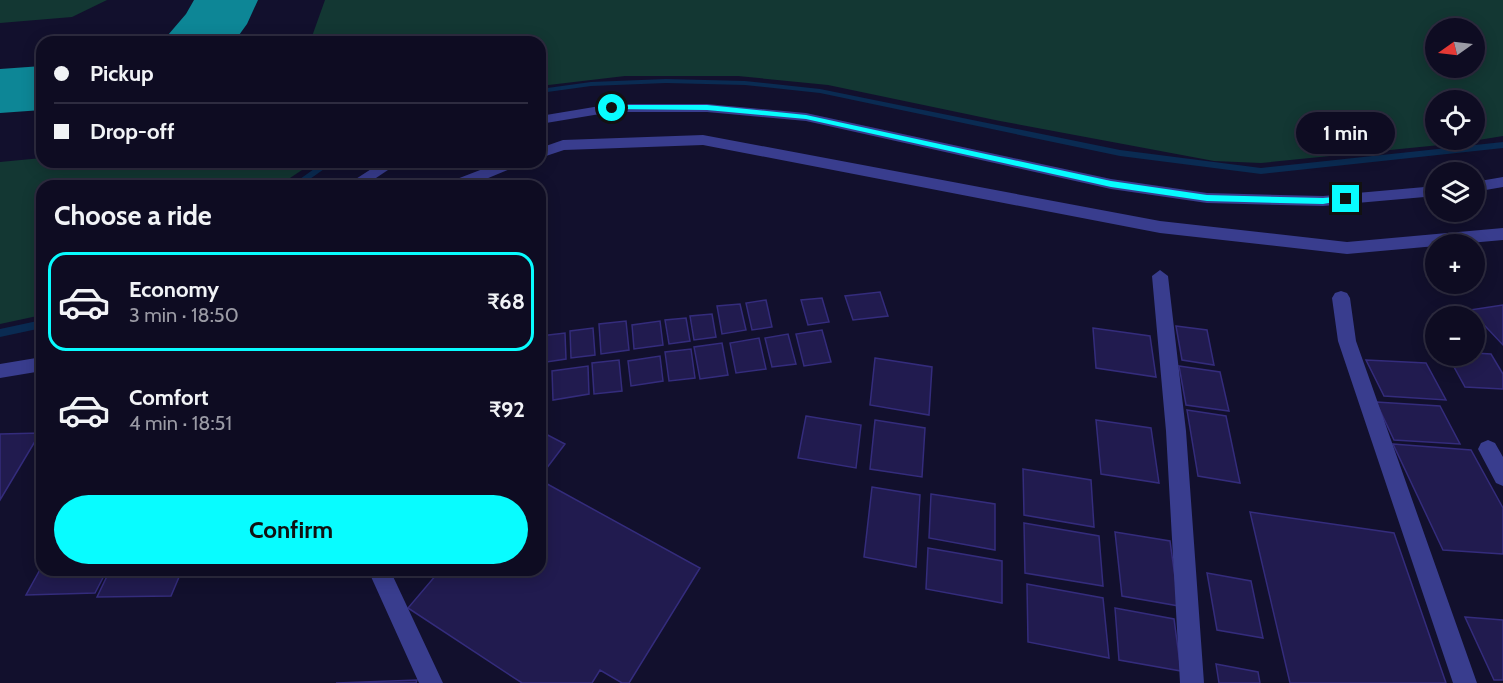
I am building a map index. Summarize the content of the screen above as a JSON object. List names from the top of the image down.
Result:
{
  "north": "left",
  "page": {
    "map_buttons": ["+", "−"],
    "banner": ["Pickup", "Drop-off"],
    "bubble": "1 min",
    "heading": "Choose a ride",
    "list": [
      {
        "name": "Economy",
        "note": "3 min · 18:50",
        "value": "₹68"
      },
      {
        "name": "Comfort",
        "note": "4 min · 18:51",
        "value": "₹92"
      }
    ],
    "buttons": "Confirm"
  }
}
